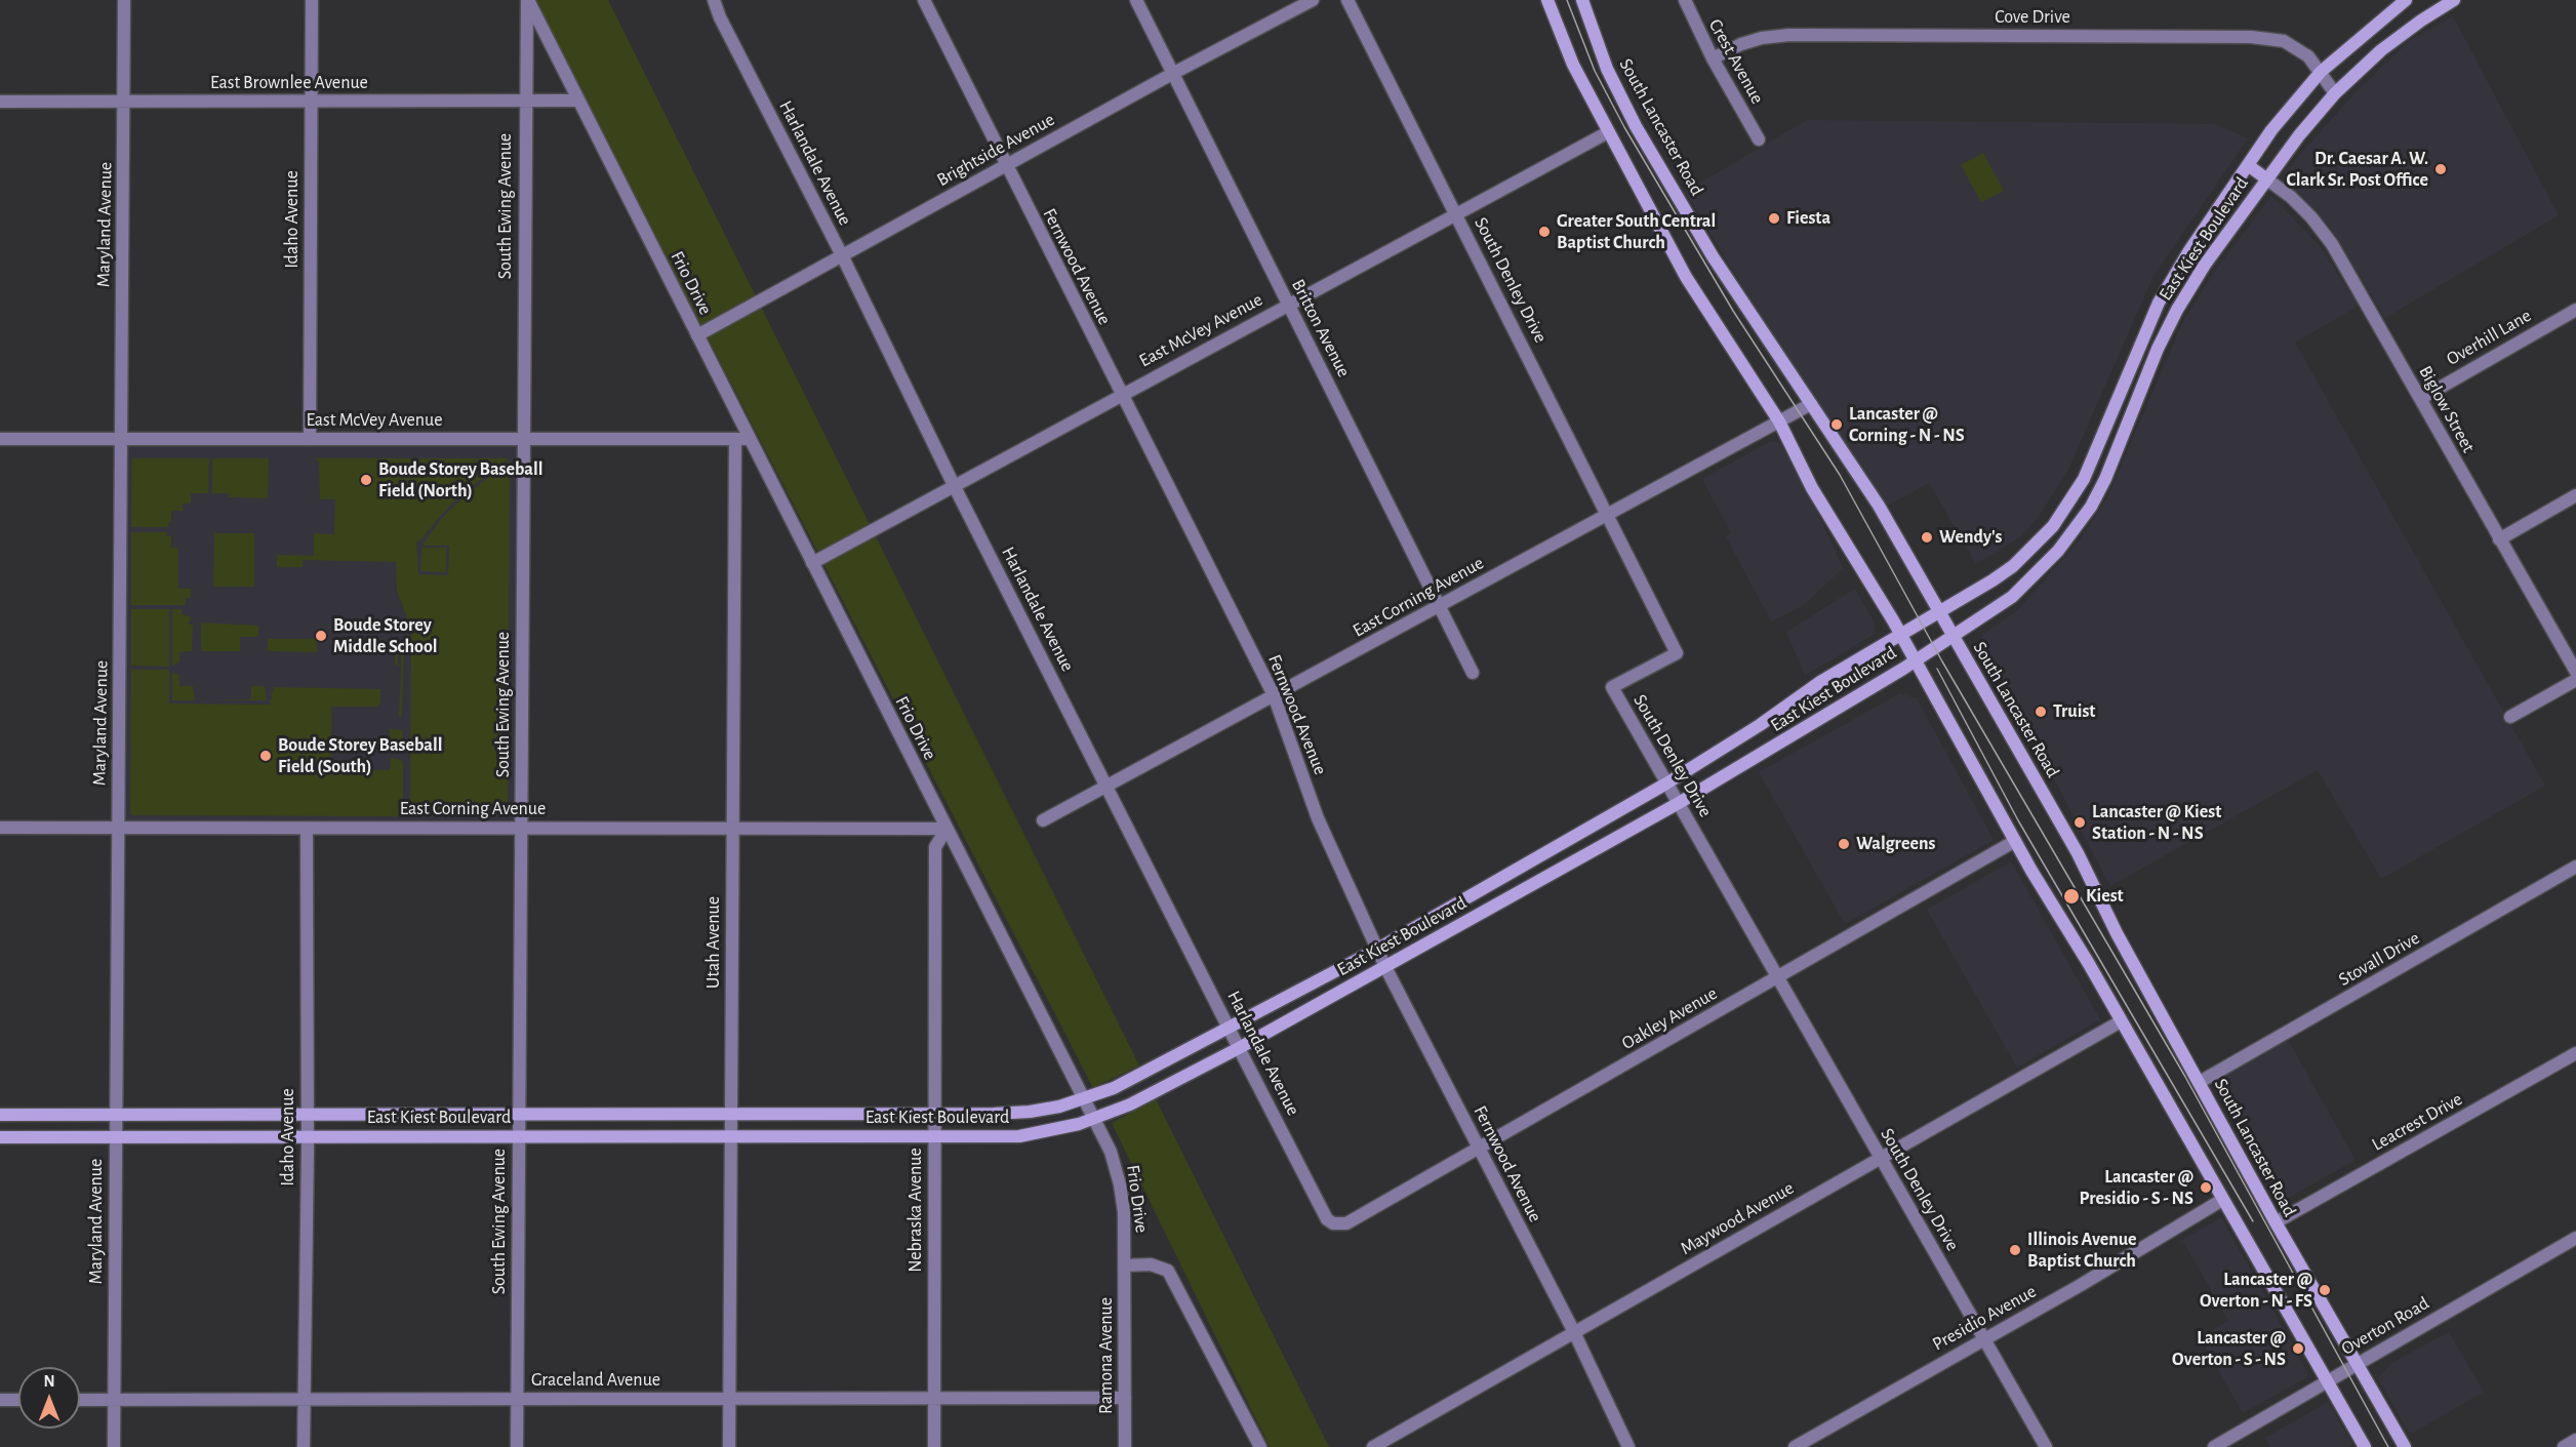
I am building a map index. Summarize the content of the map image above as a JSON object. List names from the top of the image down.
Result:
{
  "streets": {
    "main road": ["South Lancaster Road", "East Kiest Boulevard"],
    "street": [
      "Cove Drive",
      "Crest Avenue",
      "East Brownlee Avenue",
      "Brightside Avenue",
      "Harlandale Avenue",
      "South Ewing Avenue",
      "Idaho Avenue",
      "Maryland Avenue",
      "Fernwood Avenue",
      "South Denley Drive",
      "Frio Drive",
      "Britton Avenue",
      "East McVey Avenue",
      "Overhill Lane",
      "Biglow Street",
      "East Corning Avenue",
      "Utah Avenue",
      "Stovall Drive",
      "Oakley Avenue",
      "Leacrest Drive",
      "Nebraska Avenue",
      "Maywood Avenue",
      "Presidio Avenue",
      "Overton Road",
      "Ramona Avenue",
      "Graceland Avenue"
    ]
  },
  "crossings": [
    ["Cove Drive", "Crest Avenue"],
    ["Cove Drive", "East Kiest Boulevard"],
    ["East Brownlee Avenue", "South Ewing Avenue"],
    ["East Brownlee Avenue", "Idaho Avenue"],
    ["East Brownlee Avenue", "Maryland Avenue"],
    ["East Brownlee Avenue", "Frio Drive"],
    ["South Lancaster Road", "East Kiest Boulevard"],
    ["South Lancaster Road", "East Corning Avenue"],
    ["South Lancaster Road", "Stovall Drive"],
    ["South Lancaster Road", "Leacrest Drive"],
    ["South Lancaster Road", "Overton Road"],
    ["Brightside Avenue", "Harlandale Avenue"],
    ["Brightside Avenue", "Fernwood Avenue"],
    ["Brightside Avenue", "Frio Drive"],
    ["Brightside Avenue", "Britton Avenue"],
    ["Harlandale Avenue", "East Kiest Boulevard"],
    ["Harlandale Avenue", "East McVey Avenue"],
    ["Harlandale Avenue", "East Corning Avenue"],
    ["Harlandale Avenue", "Oakley Avenue"],
    ["South Ewing Avenue", "East Kiest Boulevard"],
    ["South Ewing Avenue", "Frio Drive"],
    ["South Ewing Avenue", "East McVey Avenue"],
    ["South Ewing Avenue", "East Corning Avenue"],
    ["South Ewing Avenue", "Graceland Avenue"],
    ["Idaho Avenue", "East Kiest Boulevard"],
    ["Idaho Avenue", "East McVey Avenue"],
    ["Idaho Avenue", "East Corning Avenue"],
    ["Idaho Avenue", "Graceland Avenue"],
    ["Maryland Avenue", "East Kiest Boulevard"],
    ["Maryland Avenue", "East McVey Avenue"],
    ["Maryland Avenue", "East Corning Avenue"],
    ["Maryland Avenue", "Graceland Avenue"],
    ["East Kiest Boulevard", "Fernwood Avenue"],
    ["East Kiest Boulevard", "South Denley Drive"],
    ["East Kiest Boulevard", "Frio Drive"],
    ["East Kiest Boulevard", "Biglow Street"],
    ["East Kiest Boulevard", "Utah Avenue"],
    ["East Kiest Boulevard", "Nebraska Avenue"],
    ["Fernwood Avenue", "East McVey Avenue"],
    ["Fernwood Avenue", "East Corning Avenue"],
    ["Fernwood Avenue", "Oakley Avenue"],
    ["Fernwood Avenue", "Maywood Avenue"],
    ["South Denley Drive", "East McVey Avenue"],
    ["South Denley Drive", "East Corning Avenue"],
    ["South Denley Drive", "Oakley Avenue"],
    ["South Denley Drive", "Maywood Avenue"],
    ["South Denley Drive", "Presidio Avenue"],
    ["Frio Drive", "East McVey Avenue"],
    ["Frio Drive", "East Corning Avenue"],
    ["Frio Drive", "Utah Avenue"],
    ["Frio Drive", "Nebraska Avenue"],
    ["Frio Drive", "Ramona Avenue"],
    ["Britton Avenue", "East McVey Avenue"],
    ["Britton Avenue", "East Corning Avenue"],
    ["East McVey Avenue", "Utah Avenue"],
    ["Overhill Lane", "Biglow Street"],
    ["East Corning Avenue", "Utah Avenue"],
    ["East Corning Avenue", "Nebraska Avenue"],
    ["Utah Avenue", "Graceland Avenue"],
    ["Nebraska Avenue", "Graceland Avenue"],
    ["Ramona Avenue", "Graceland Avenue"]
  ],
  "places": [
    "Dr. Caesar A. W. Clark Sr. Post Office",
    "Fiesta",
    "Greater South Central Baptist Church",
    "Lancaster @ Corning - N - NS",
    "Boude Storey Baseball Field (North)",
    "Wendy's",
    "Boude Storey Middle School",
    "Truist",
    "Boude Storey Baseball Field (South)",
    "Lancaster @ Kiest Station - N - NS",
    "Walgreens",
    "Kiest",
    "Lancaster @ Presidio - S - NS",
    "Illinois Avenue Baptist Church",
    "Lancaster @ Overton - N - FS",
    "Lancaster @ Overton - S - NS"
  ],
  "north": "top"
}
